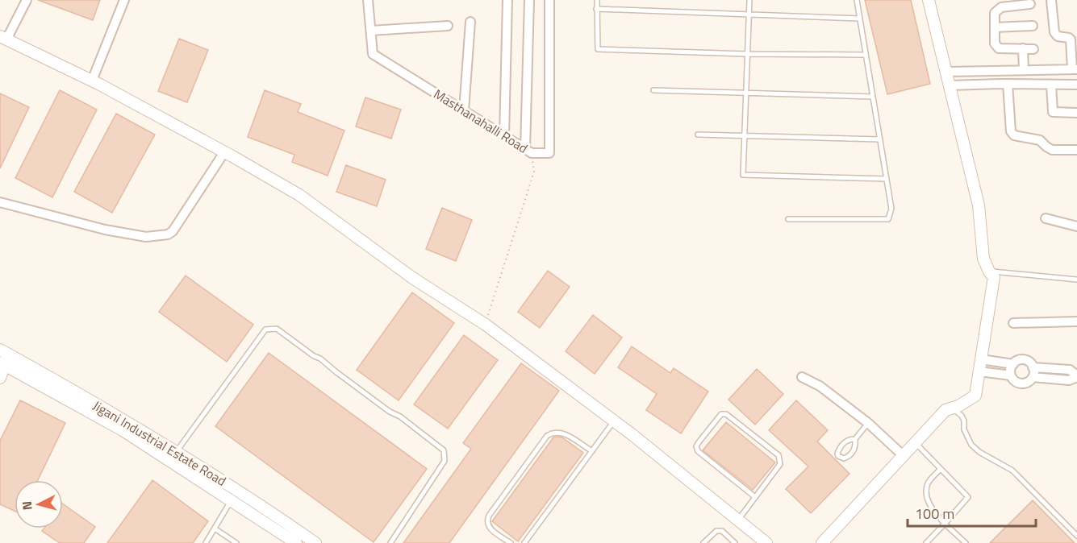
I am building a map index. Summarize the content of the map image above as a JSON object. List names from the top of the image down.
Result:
{
  "streets": {
    "street": ["Masthanahalli Road", "Jigani Industrial Estate Road"]
  },
  "scale_bar": "100 m",
  "north": "left"
}
